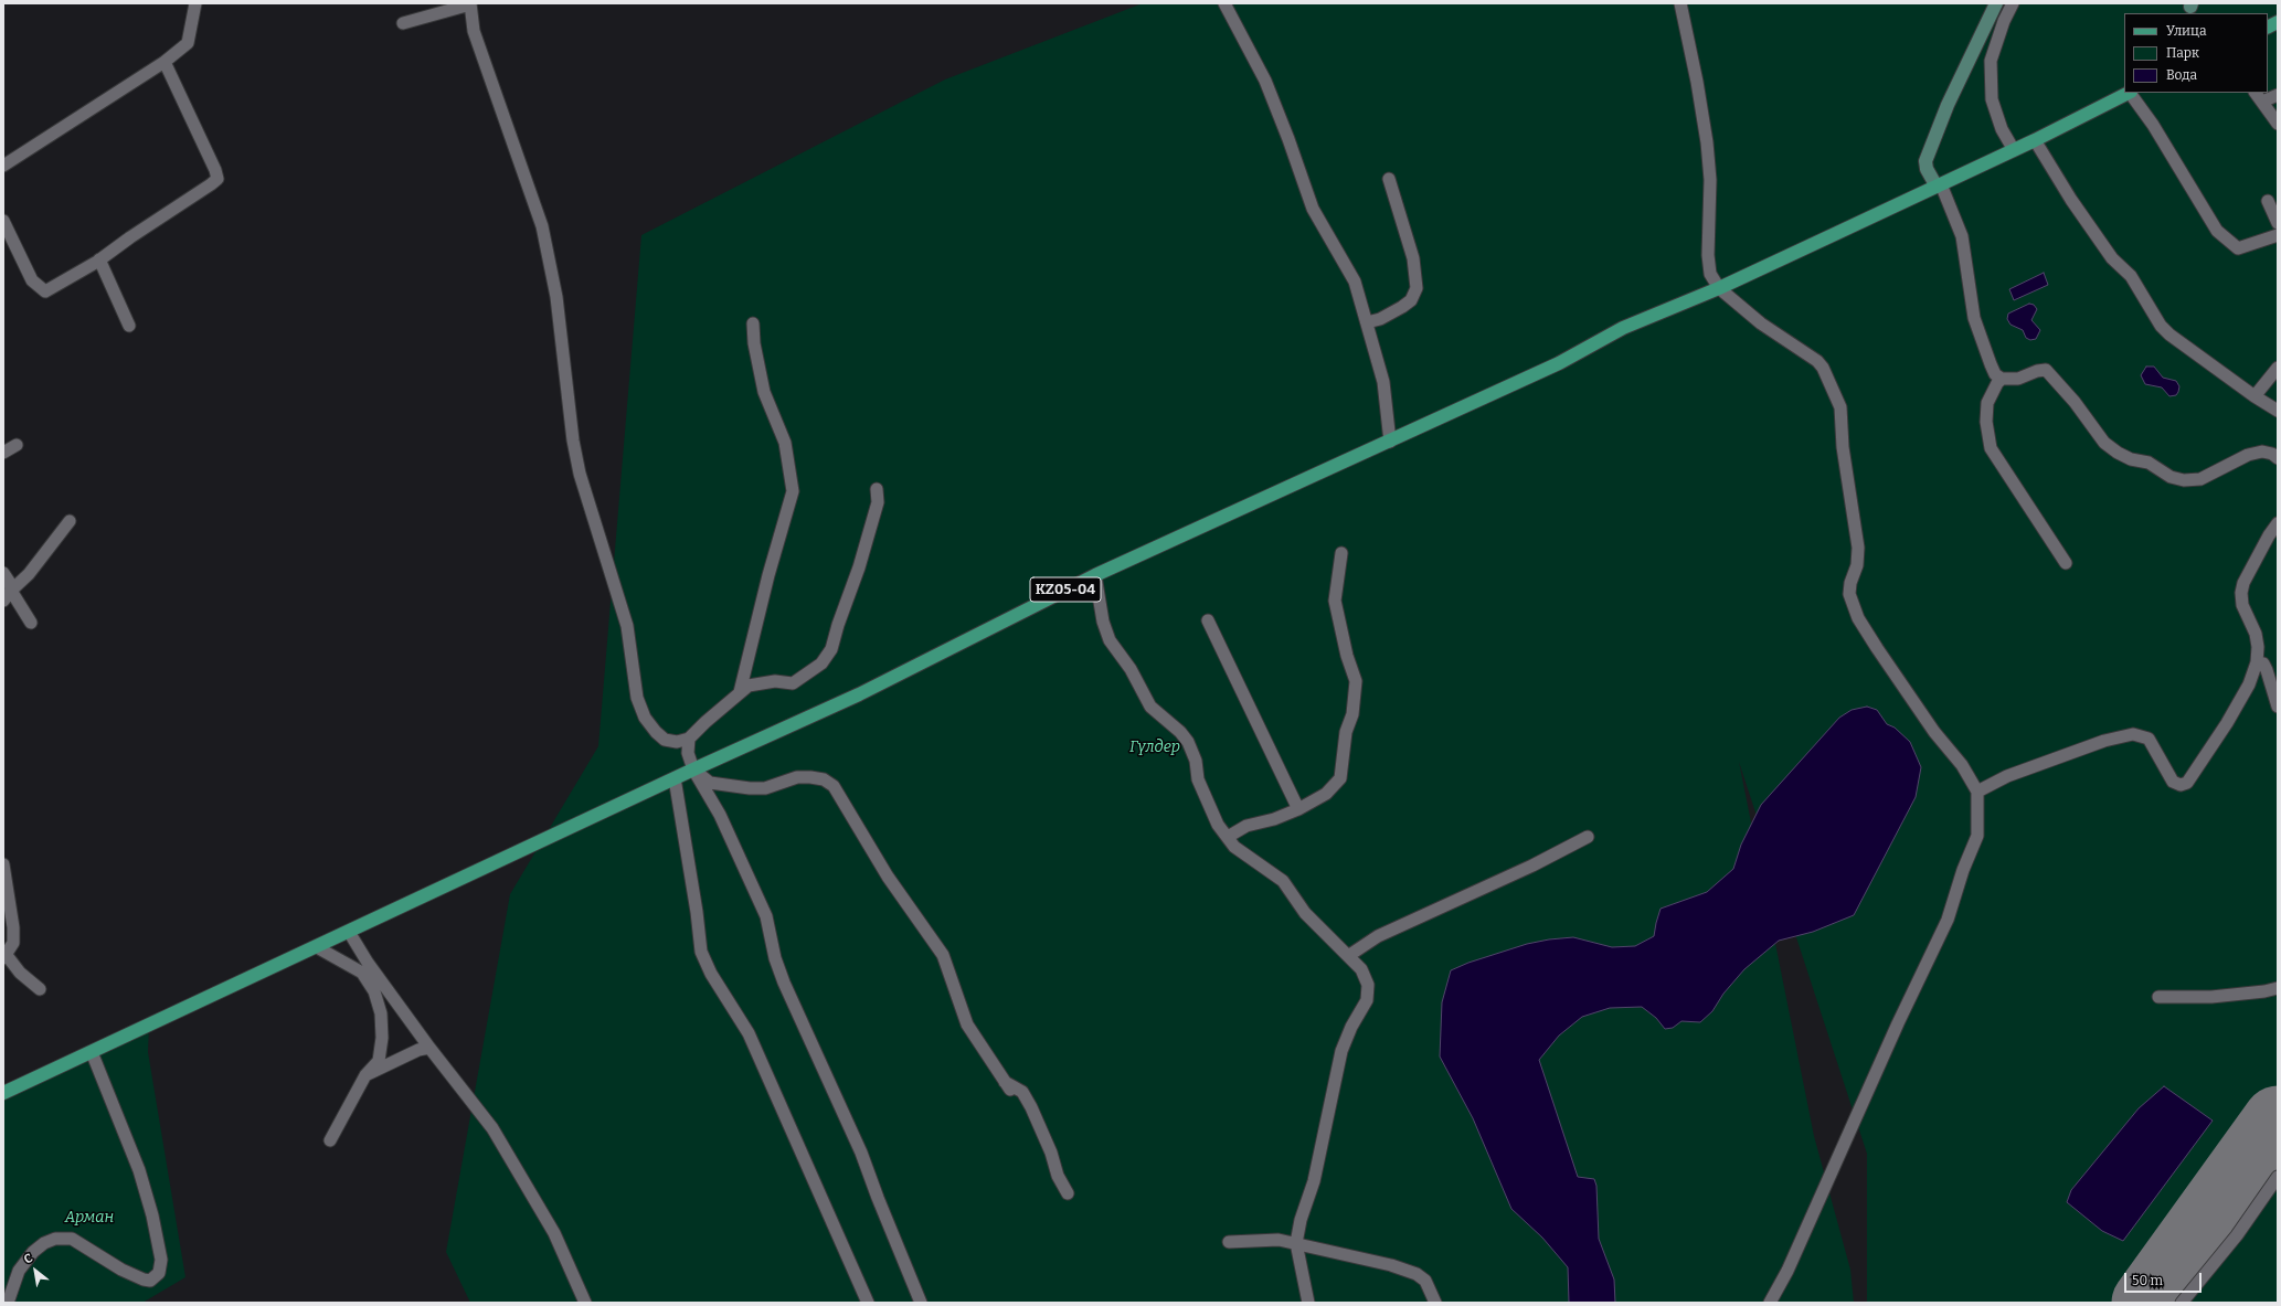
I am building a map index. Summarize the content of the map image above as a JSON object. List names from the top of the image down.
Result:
{
  "streets": {
    "main road": ["KZ05-04"]
  },
  "parks": ["Гүлдер", "Арман"],
  "legend": ["Улица", "Парк", "Вода"],
  "scale_bar": "50 m",
  "north": "top left"
}
